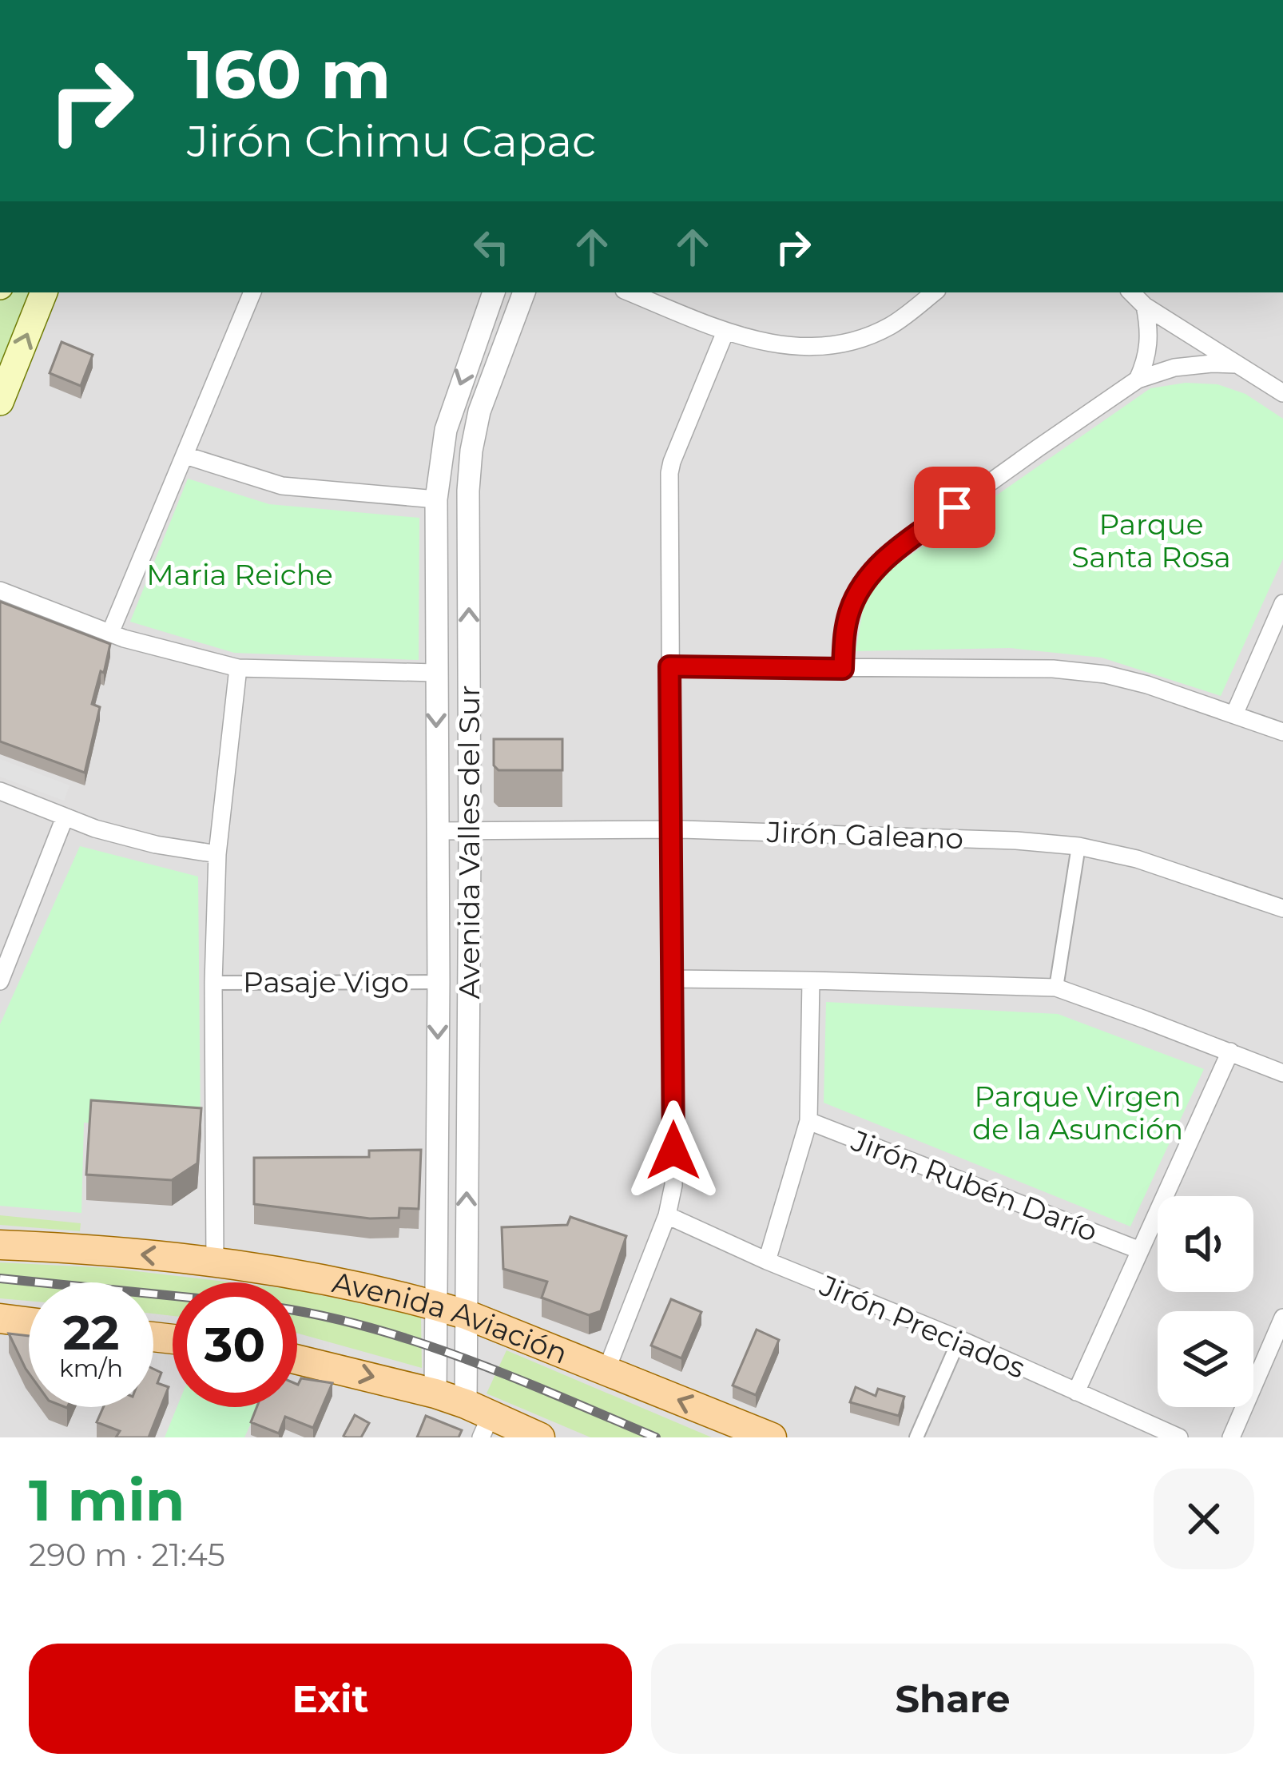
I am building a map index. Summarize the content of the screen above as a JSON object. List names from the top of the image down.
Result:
{
  "streets": {
    "main road": ["Avenida Aviación"],
    "street": [
      "Jirón Galeano",
      "Avenida Valles del Sur",
      "Pasaje Vigo",
      "Jirón Rubén Darío",
      "Jirón Preciados"
    ]
  },
  "crossings": [
    ["Jirón Galeano", "Avenida Valles del Sur"],
    ["Avenida Valles del Sur", "Pasaje Vigo"],
    ["Avenida Valles del Sur", "Avenida Aviación"]
  ],
  "one_way": ["Avenida Aviación"],
  "parks": ["Parque Santa Rosa", "Maria Reiche", "Parque Virgen de la Asunción"],
  "page": {
    "turn": ["160 m", "Jirón Chimu Capac"],
    "speed": "22 km/h",
    "limit": "30",
    "heading": ["1 min", "290 m · 21:45"],
    "buttons": ["Exit", "Share"]
  }
}
